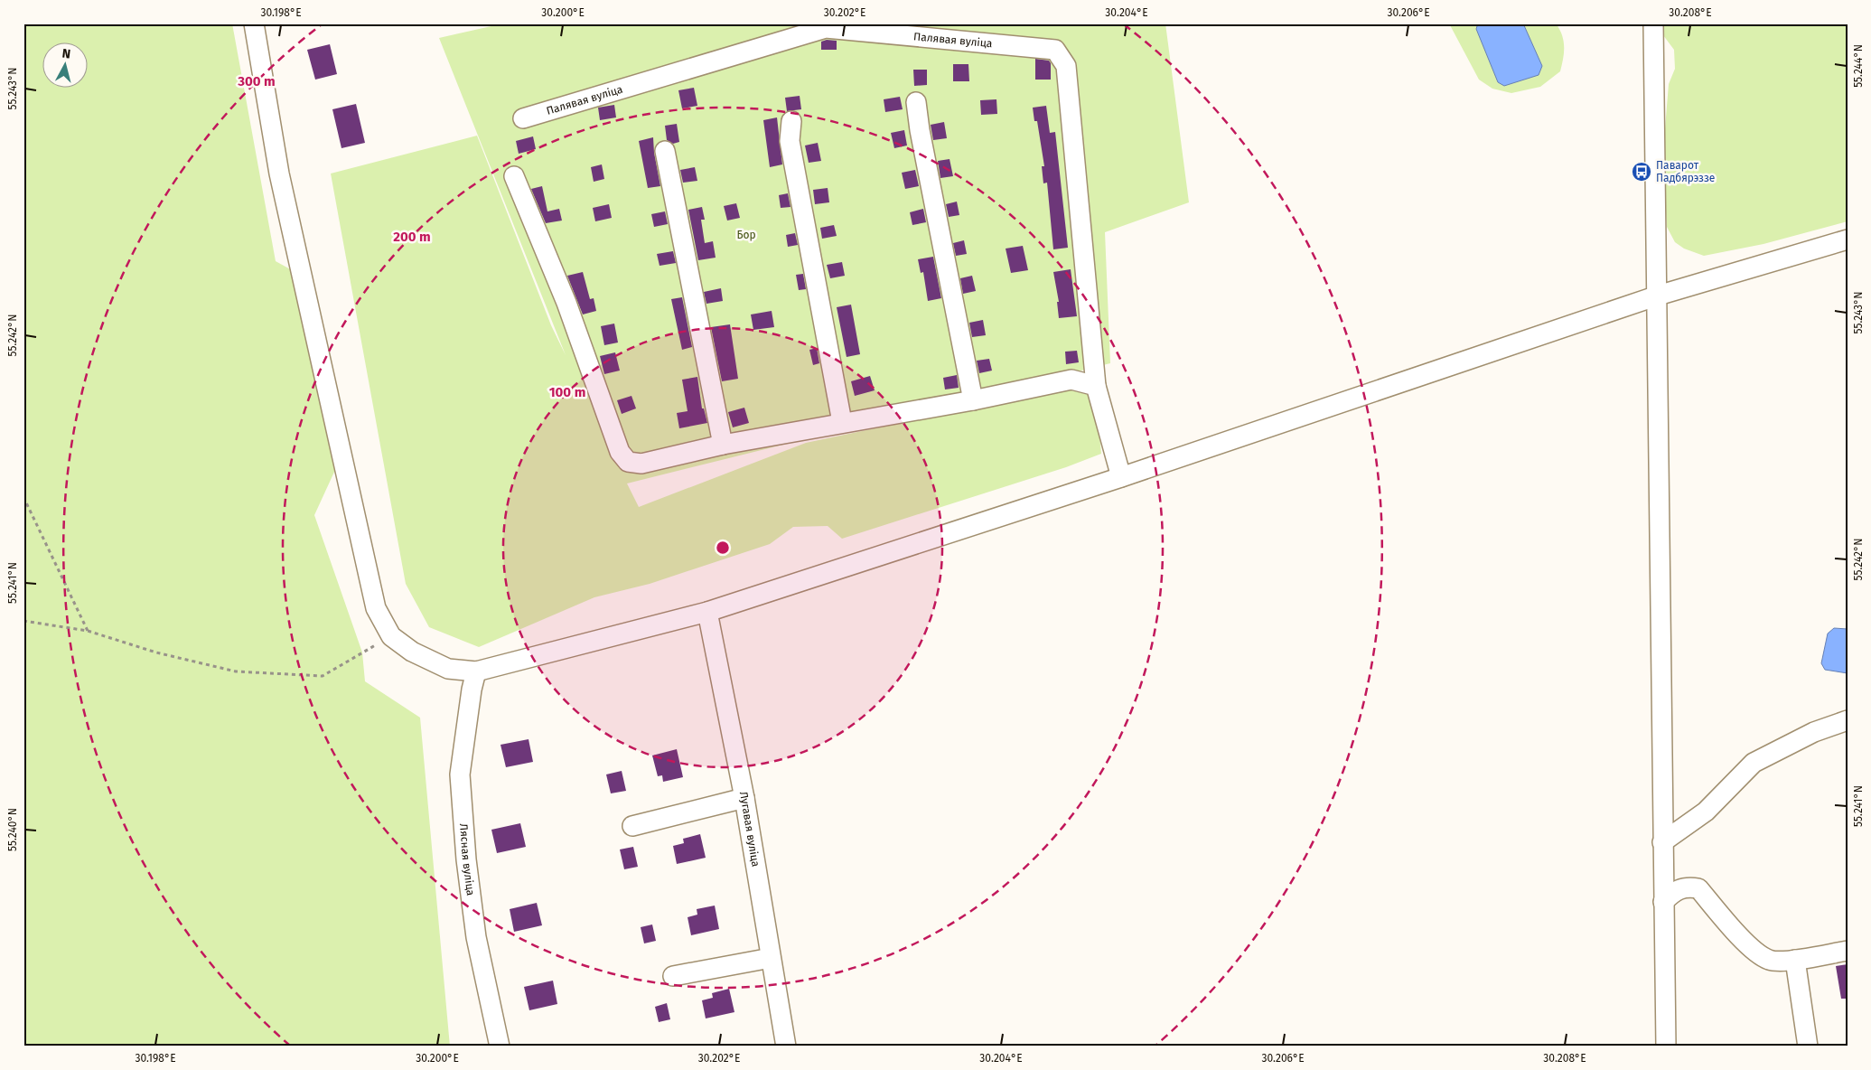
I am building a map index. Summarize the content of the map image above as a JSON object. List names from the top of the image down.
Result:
{
  "streets": {
    "street": ["Палявая вуліца", "Лугавая вуліца", "Лясная вуліца"]
  },
  "parks": ["Бор"],
  "places": {
    "bus stop": ["Паварот Падбярэззе"]
  },
  "north": "top",
  "coordinates": [
    "30.198°E",
    "30.200°E",
    "30.202°E",
    "30.204°E",
    "30.206°E",
    "30.208°E",
    "55.244°N",
    "55.243°N",
    "55.242°N",
    "55.241°N",
    "55.240°N"
  ],
  "rings": ["300 m", "200 m", "100 m"]
}
